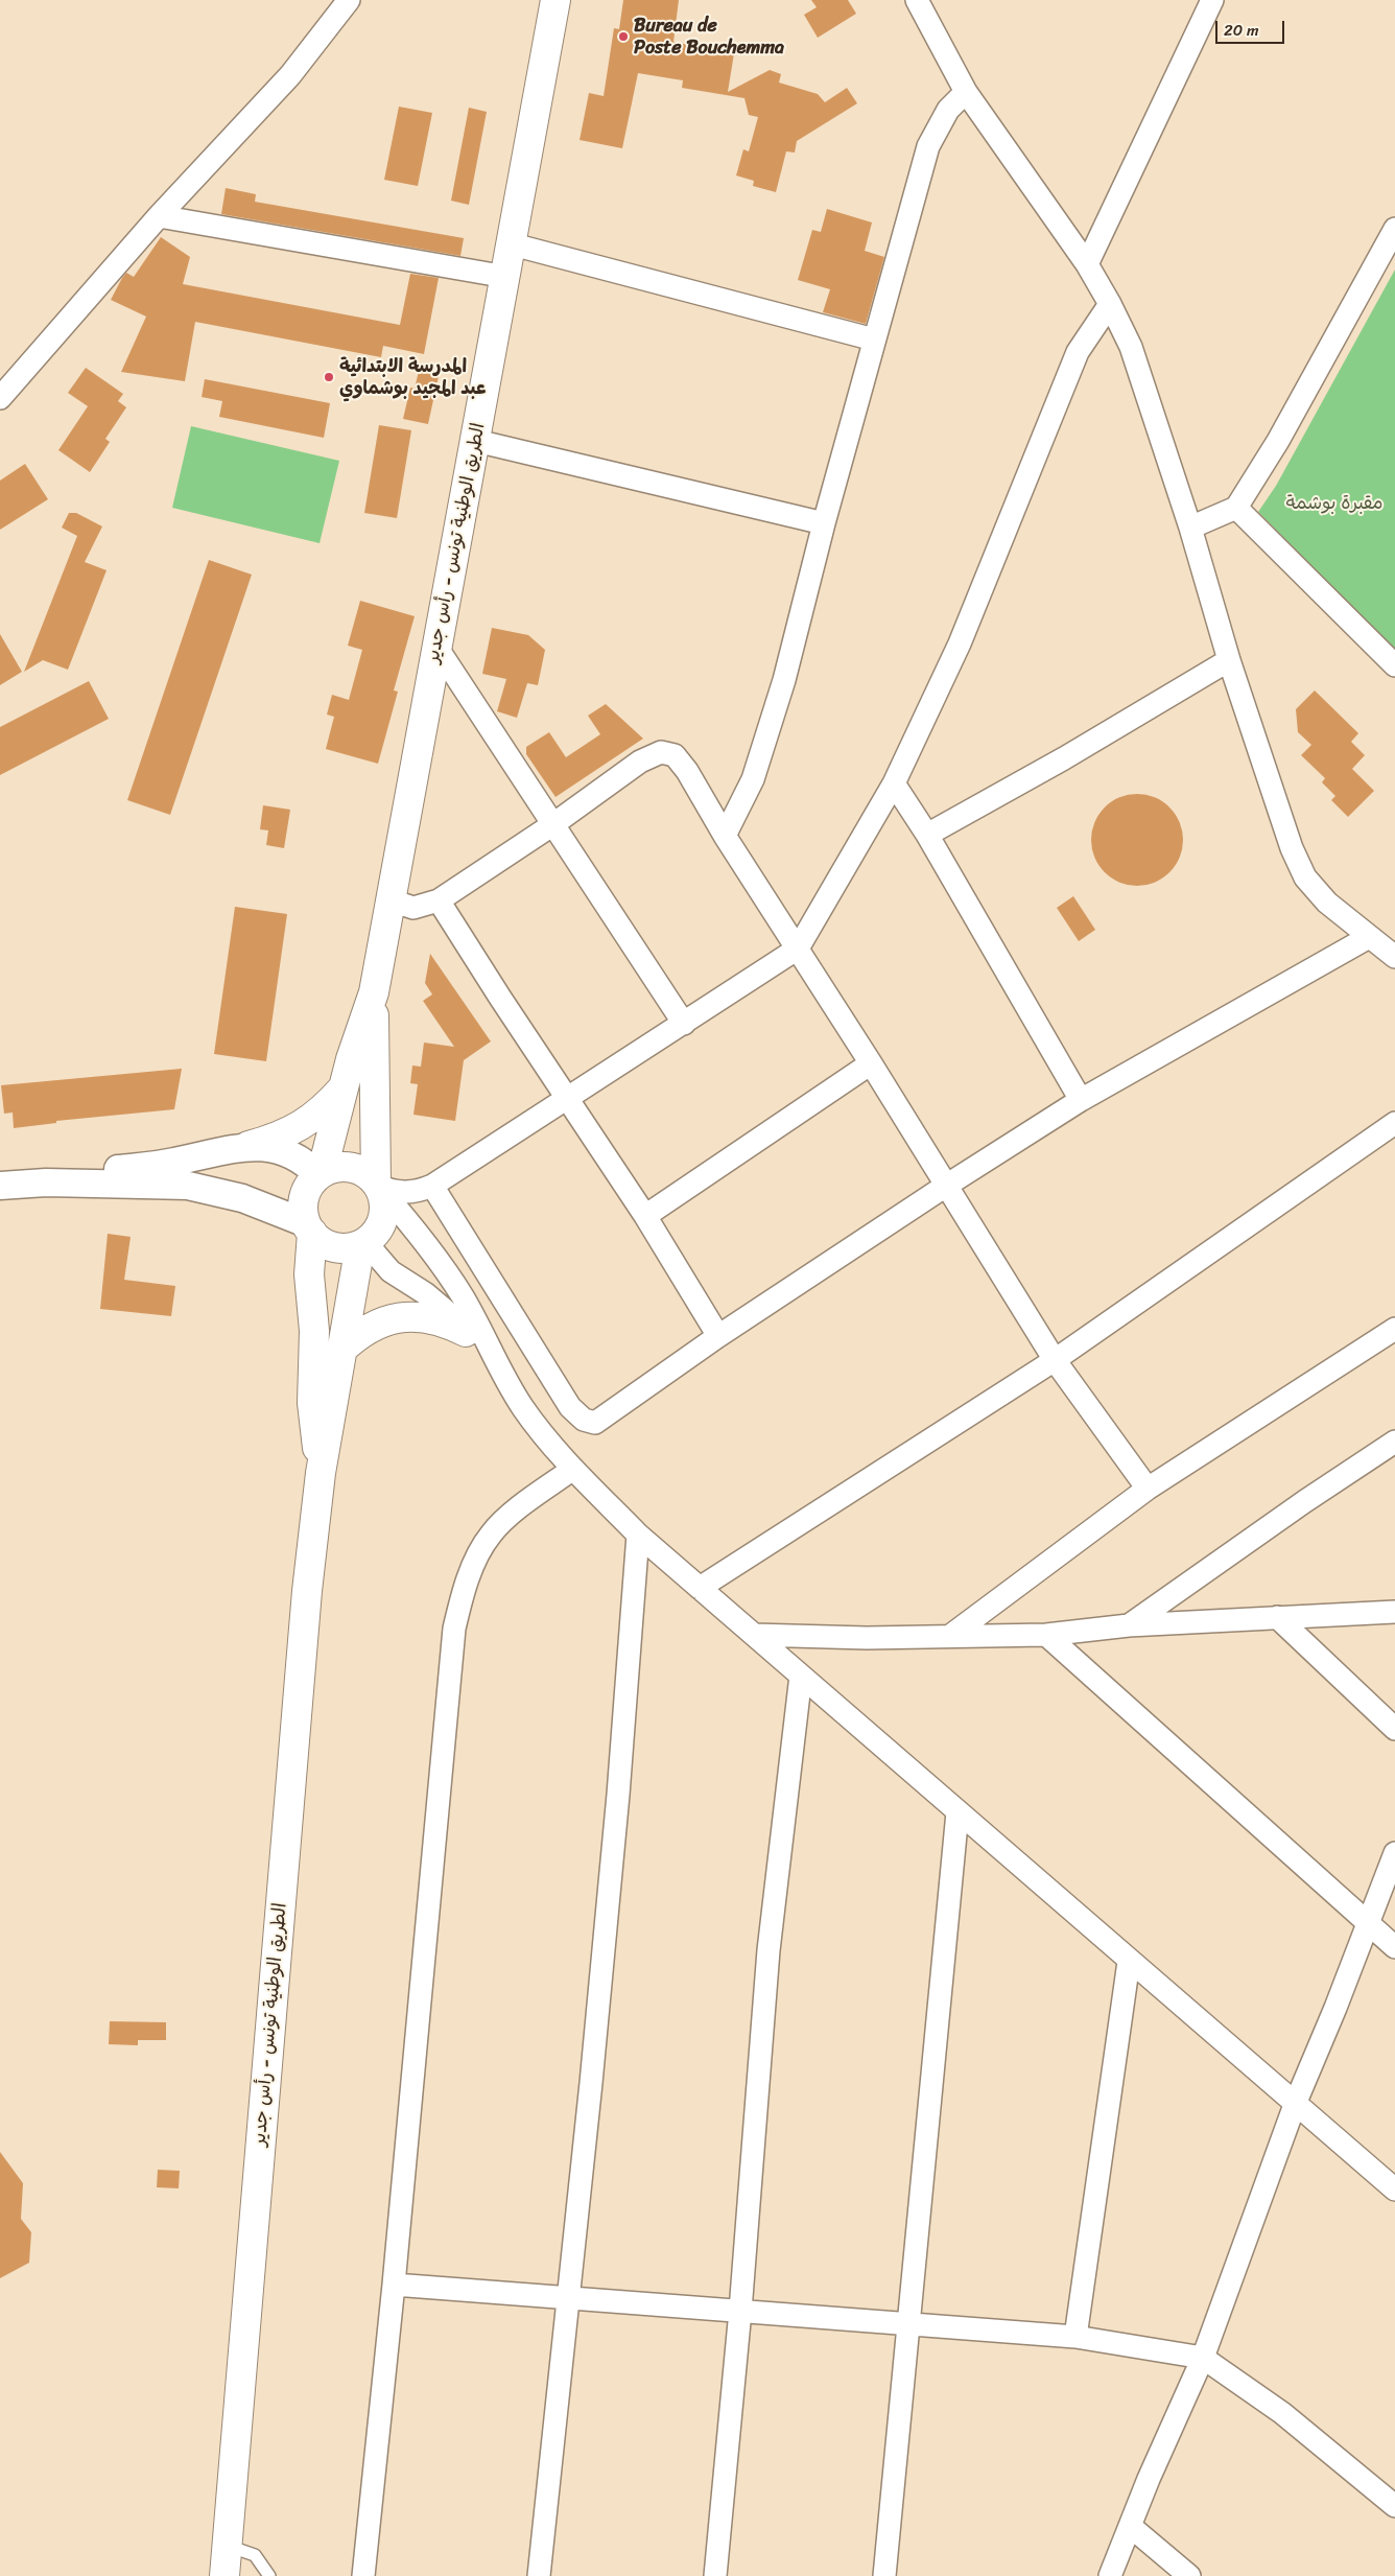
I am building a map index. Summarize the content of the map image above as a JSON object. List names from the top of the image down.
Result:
{
  "streets": {
    "main road": ["الطريق الوطنية تونس - رأس جدير"]
  },
  "parks": ["مقبرة بوشمة"],
  "places": ["Bureau de Poste Bouchemma", "المدرسة الابتدائية عبد المجيد بوشماوي"],
  "scale_bar": "20 m"
}
